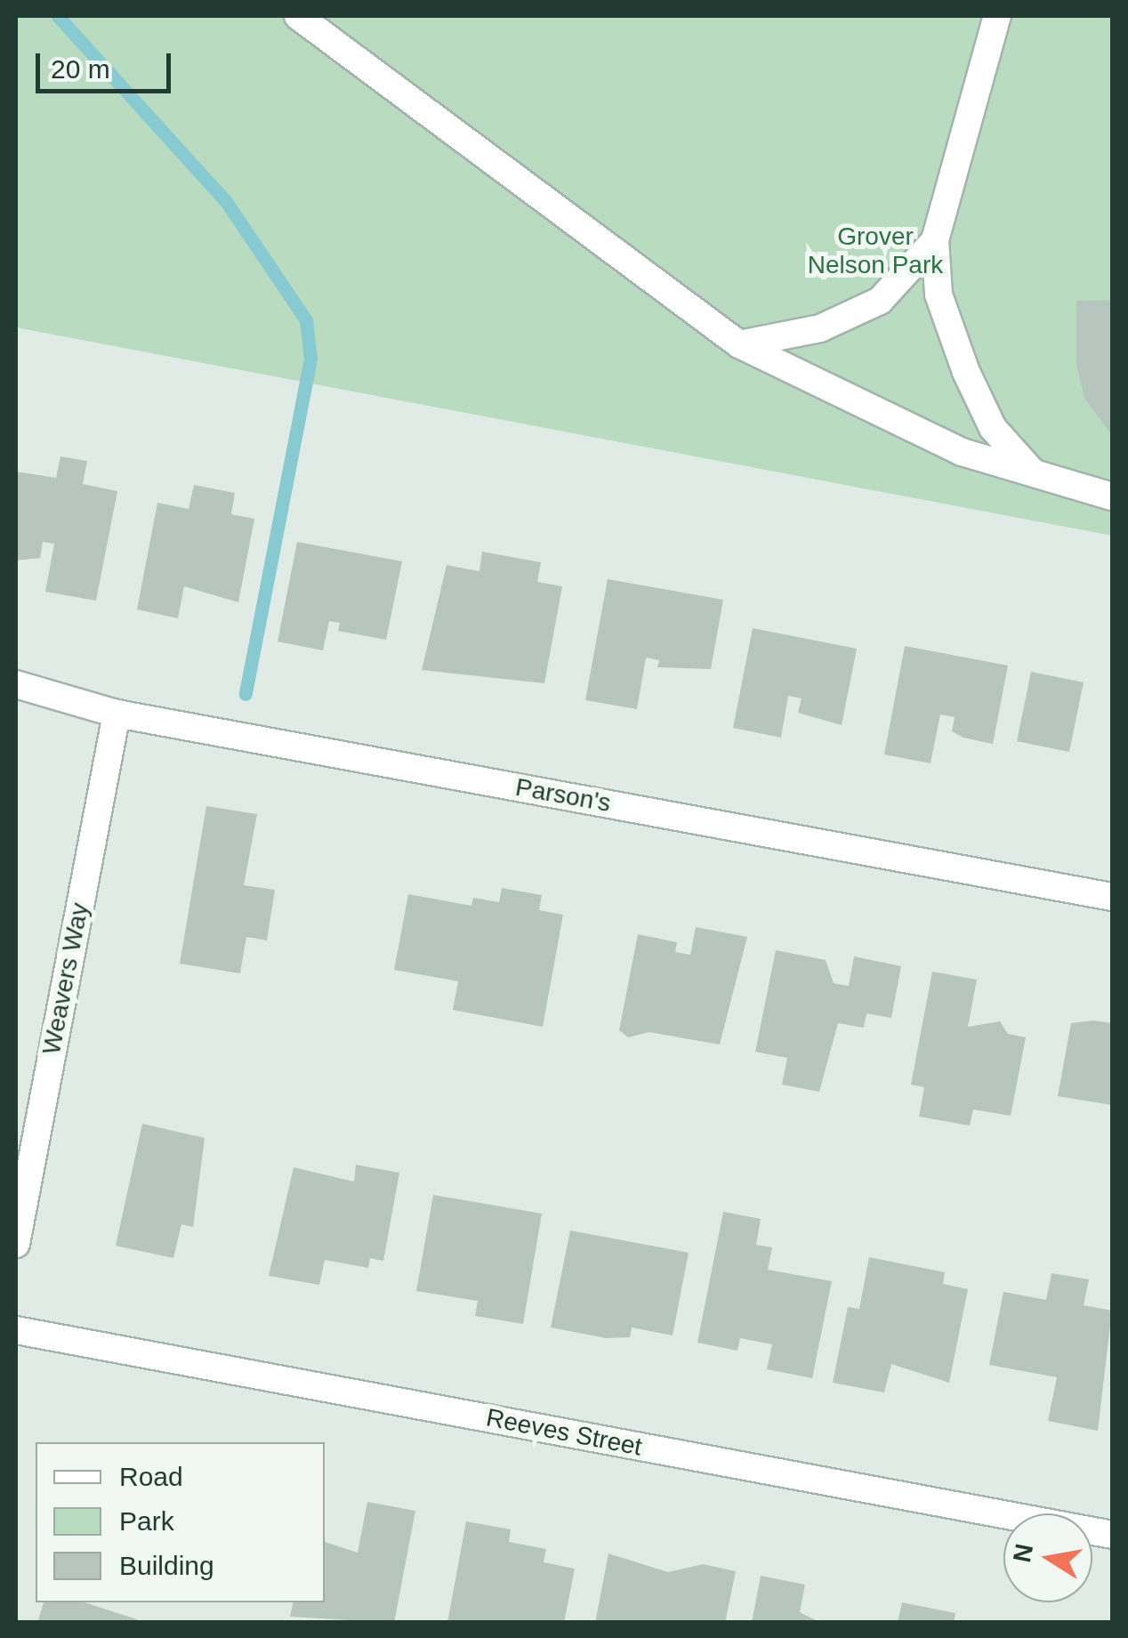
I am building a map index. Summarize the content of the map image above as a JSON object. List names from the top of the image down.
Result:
{
  "streets": {
    "street": ["Parson's", "Weavers Way", "Reeves Street"]
  },
  "crossings": [
    ["Parson's", "Weavers Way"]
  ],
  "parks": ["Grover Nelson Park"],
  "legend": ["Road", "Park", "Building"],
  "scale_bar": "20 m",
  "north": "left"
}
